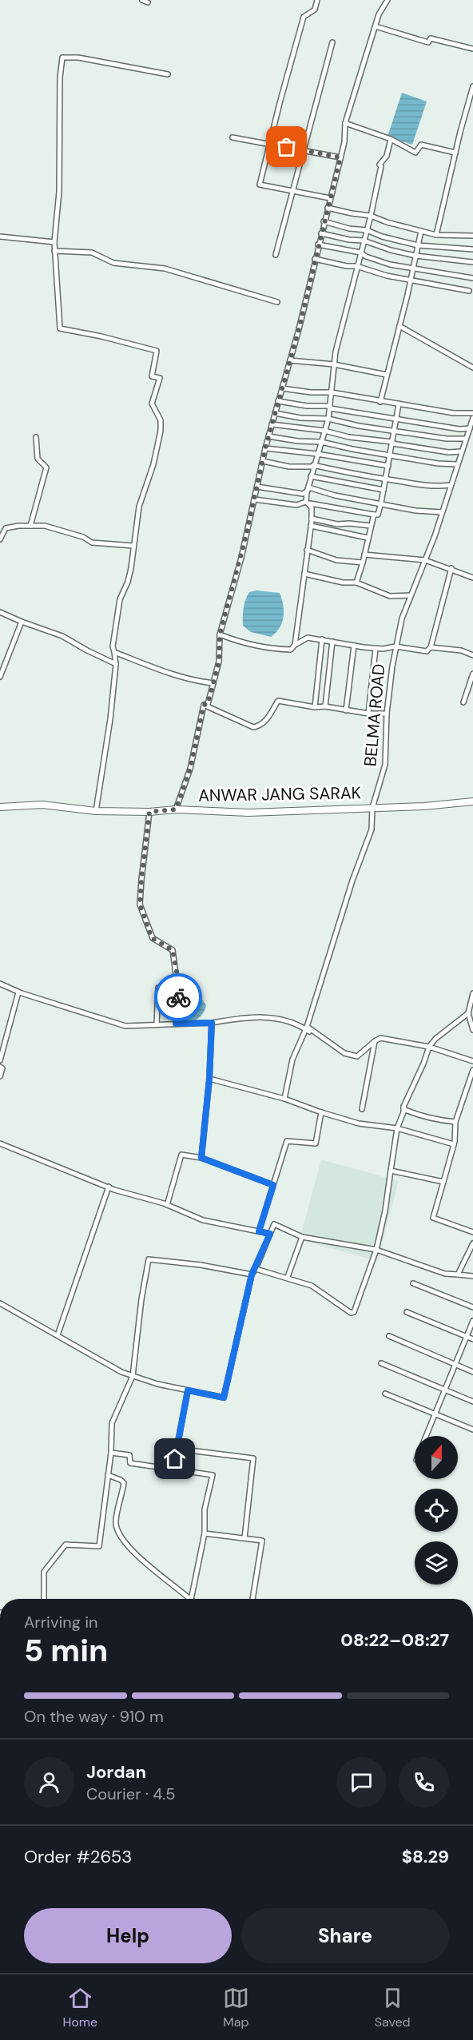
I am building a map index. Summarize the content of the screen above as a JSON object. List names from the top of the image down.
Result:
{
  "streets": {
    "main road": ["ANWAR JANG SARAK"],
    "street": ["BELMA ROAD"]
  },
  "crossings": [
    ["BELMA ROAD", "ANWAR JANG SARAK"]
  ],
  "north": "top",
  "page": {
    "heading": ["5 min", "Arriving in", "08:22–08:27"],
    "panel": [
      "Jordan",
      "Courier · 4.5",
      "Order #2653",
      "$8.29"
    ],
    "bar": "On the way · 910 m",
    "buttons": ["Help", "Share"],
    "tabs": ["Home", "Map", "Saved"]
  }
}
